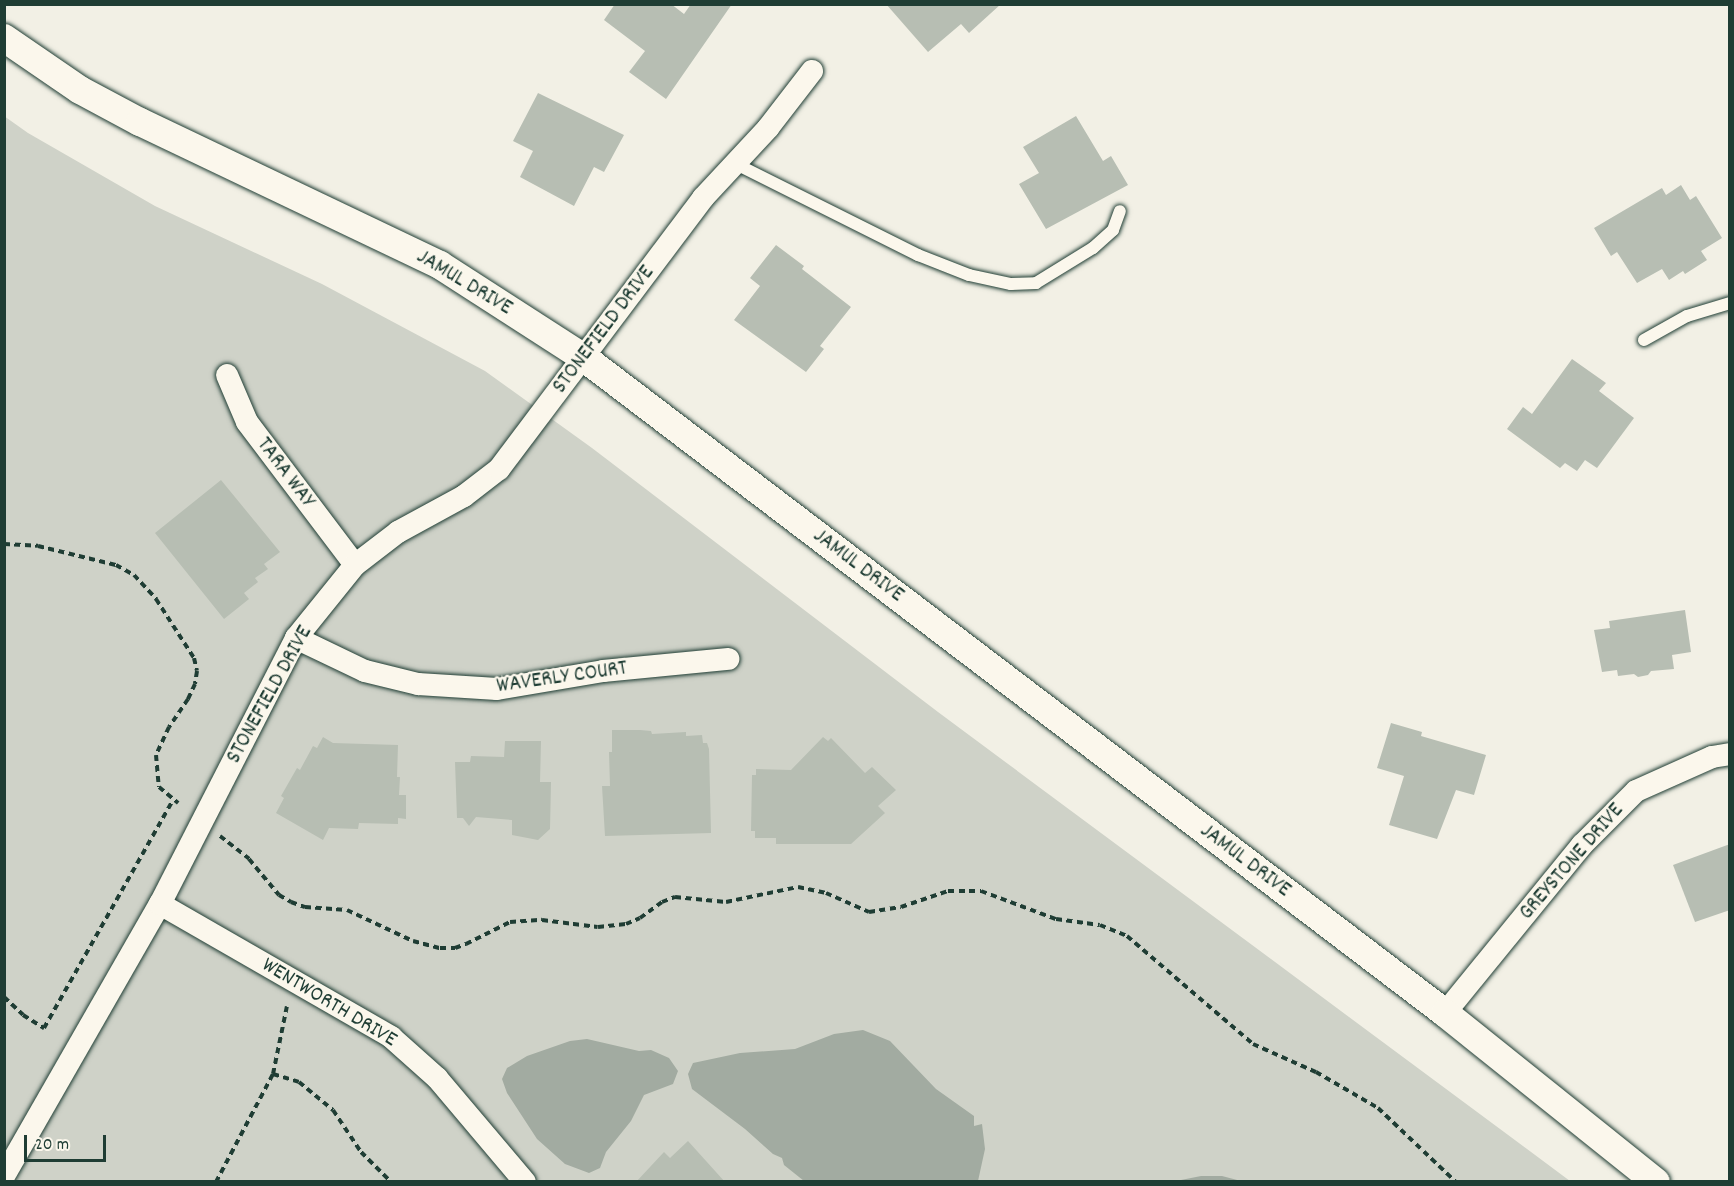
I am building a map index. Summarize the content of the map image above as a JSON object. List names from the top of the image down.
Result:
{
  "streets": {
    "street": [
      "JAMUL DRIVE",
      "STONEFIELD DRIVE",
      "TARA WAY",
      "WAVERLY COURT",
      "GREYSTONE DRIVE",
      "WENTWORTH DRIVE"
    ]
  },
  "crossings": [
    ["JAMUL DRIVE", "STONEFIELD DRIVE"],
    ["JAMUL DRIVE", "GREYSTONE DRIVE"],
    ["STONEFIELD DRIVE", "TARA WAY"],
    ["STONEFIELD DRIVE", "WAVERLY COURT"],
    ["STONEFIELD DRIVE", "WENTWORTH DRIVE"]
  ],
  "scale_bar": "20 m"
}
